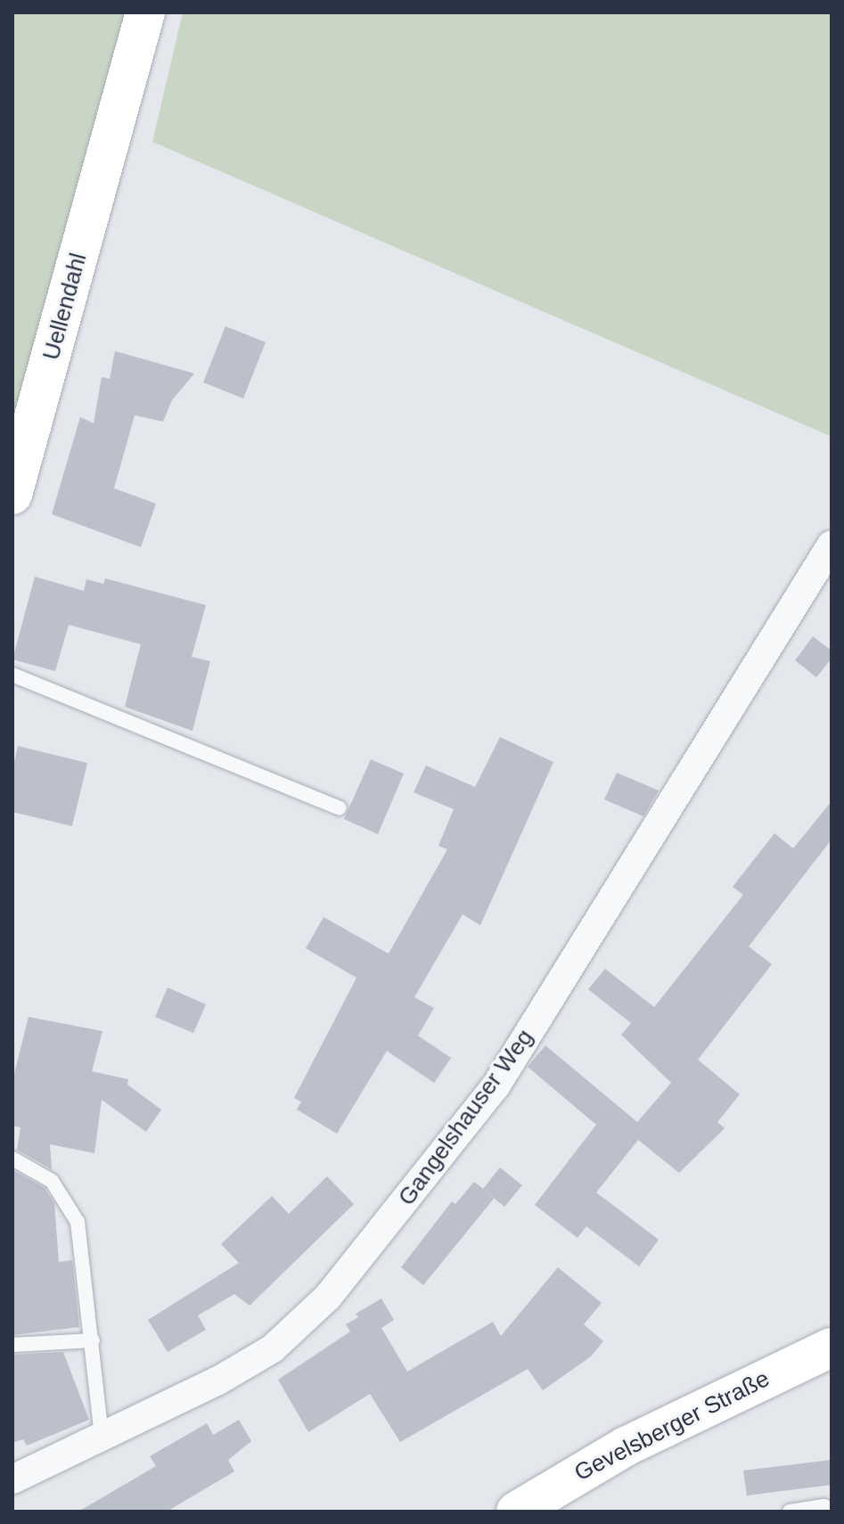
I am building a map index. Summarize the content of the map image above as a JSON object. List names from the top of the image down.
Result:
{
  "streets": {
    "main road": ["Uellendahl", "Gevelsberger Straße"],
    "street": ["Gangelshauser Weg"]
  }
}
